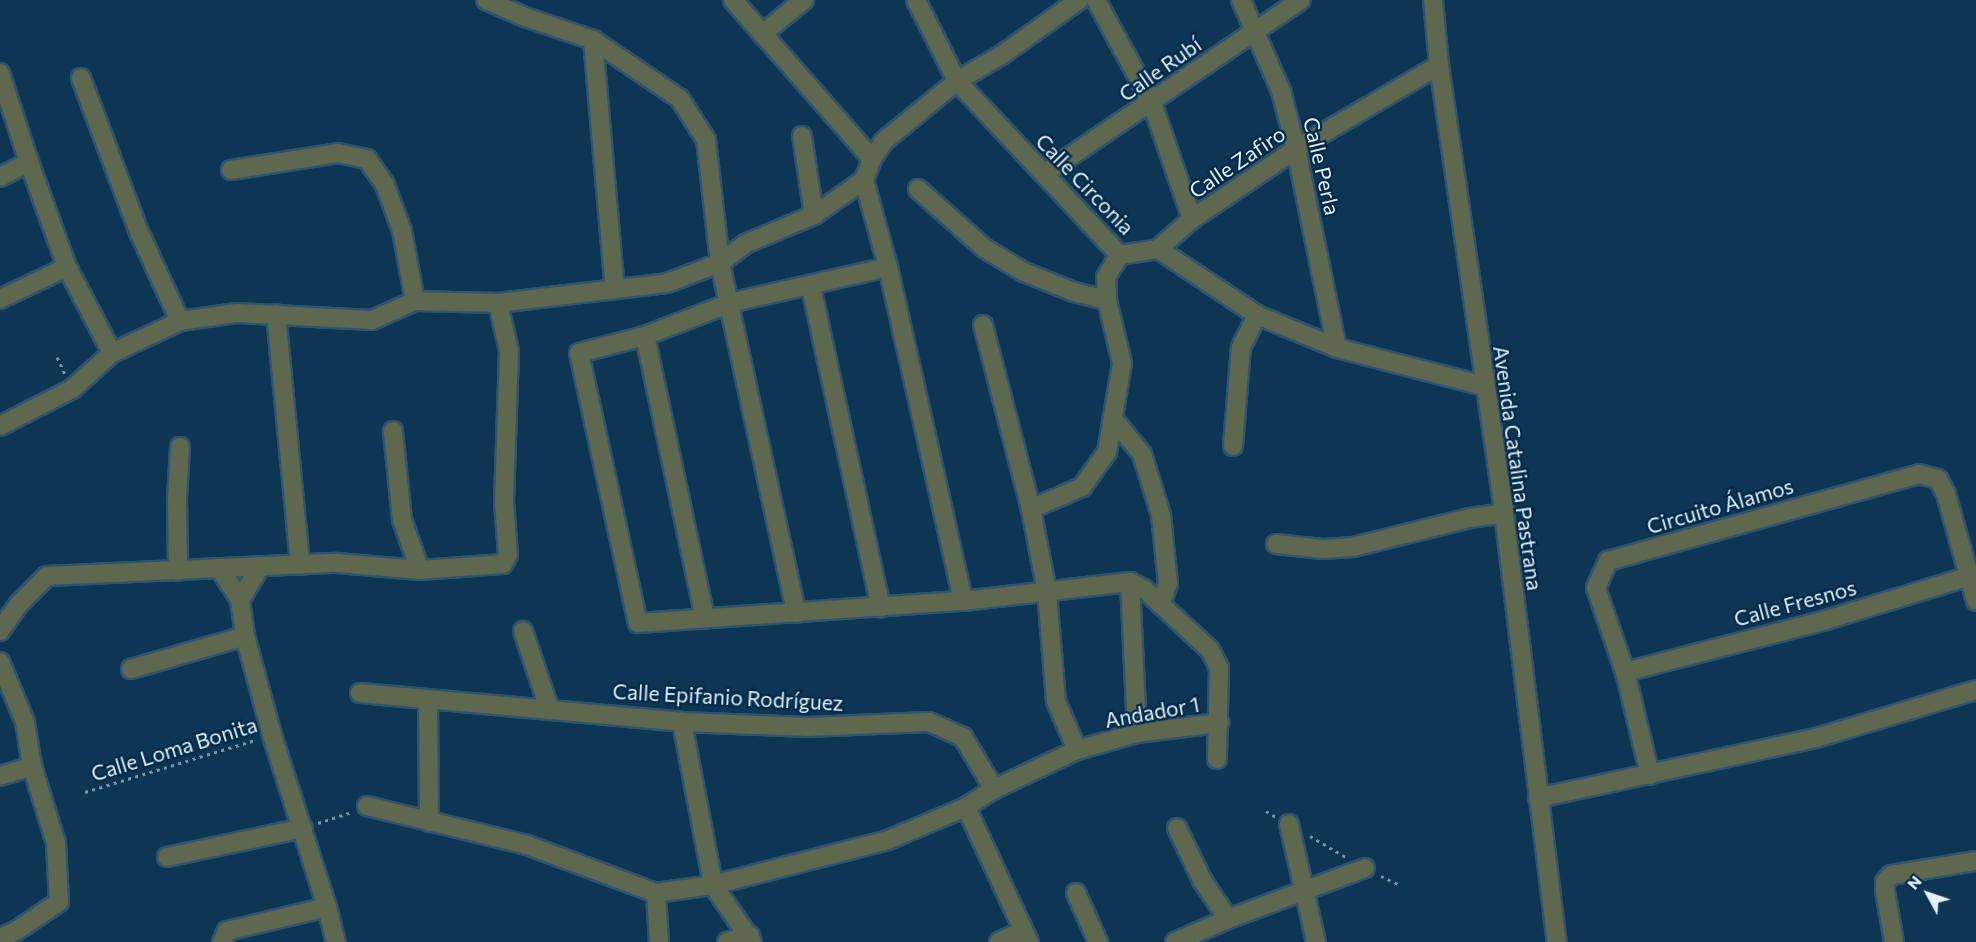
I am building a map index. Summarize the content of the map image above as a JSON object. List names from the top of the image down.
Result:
{
  "streets": {
    "street": [
      "Calle Rubí",
      "Calle Zafiro",
      "Calle Perla",
      "Calle Circonia",
      "Avenida Catalina Pastrana",
      "Circuito Álamos",
      "Calle Fresnos",
      "Calle Epifanio Rodríguez",
      "Andador 1"
    ],
    "path": ["Calle Loma Bonita"]
  },
  "crossings": [
    ["Calle Rubí", "Calle Perla"],
    ["Calle Rubí", "Calle Circonia"],
    ["Calle Zafiro", "Calle Perla"],
    ["Calle Zafiro", "Calle Circonia"],
    ["Calle Zafiro", "Avenida Catalina Pastrana"],
    ["Circuito Álamos", "Calle Fresnos"],
    ["Calle Epifanio Rodríguez", "Andador 1"]
  ],
  "north": "top left"
}
